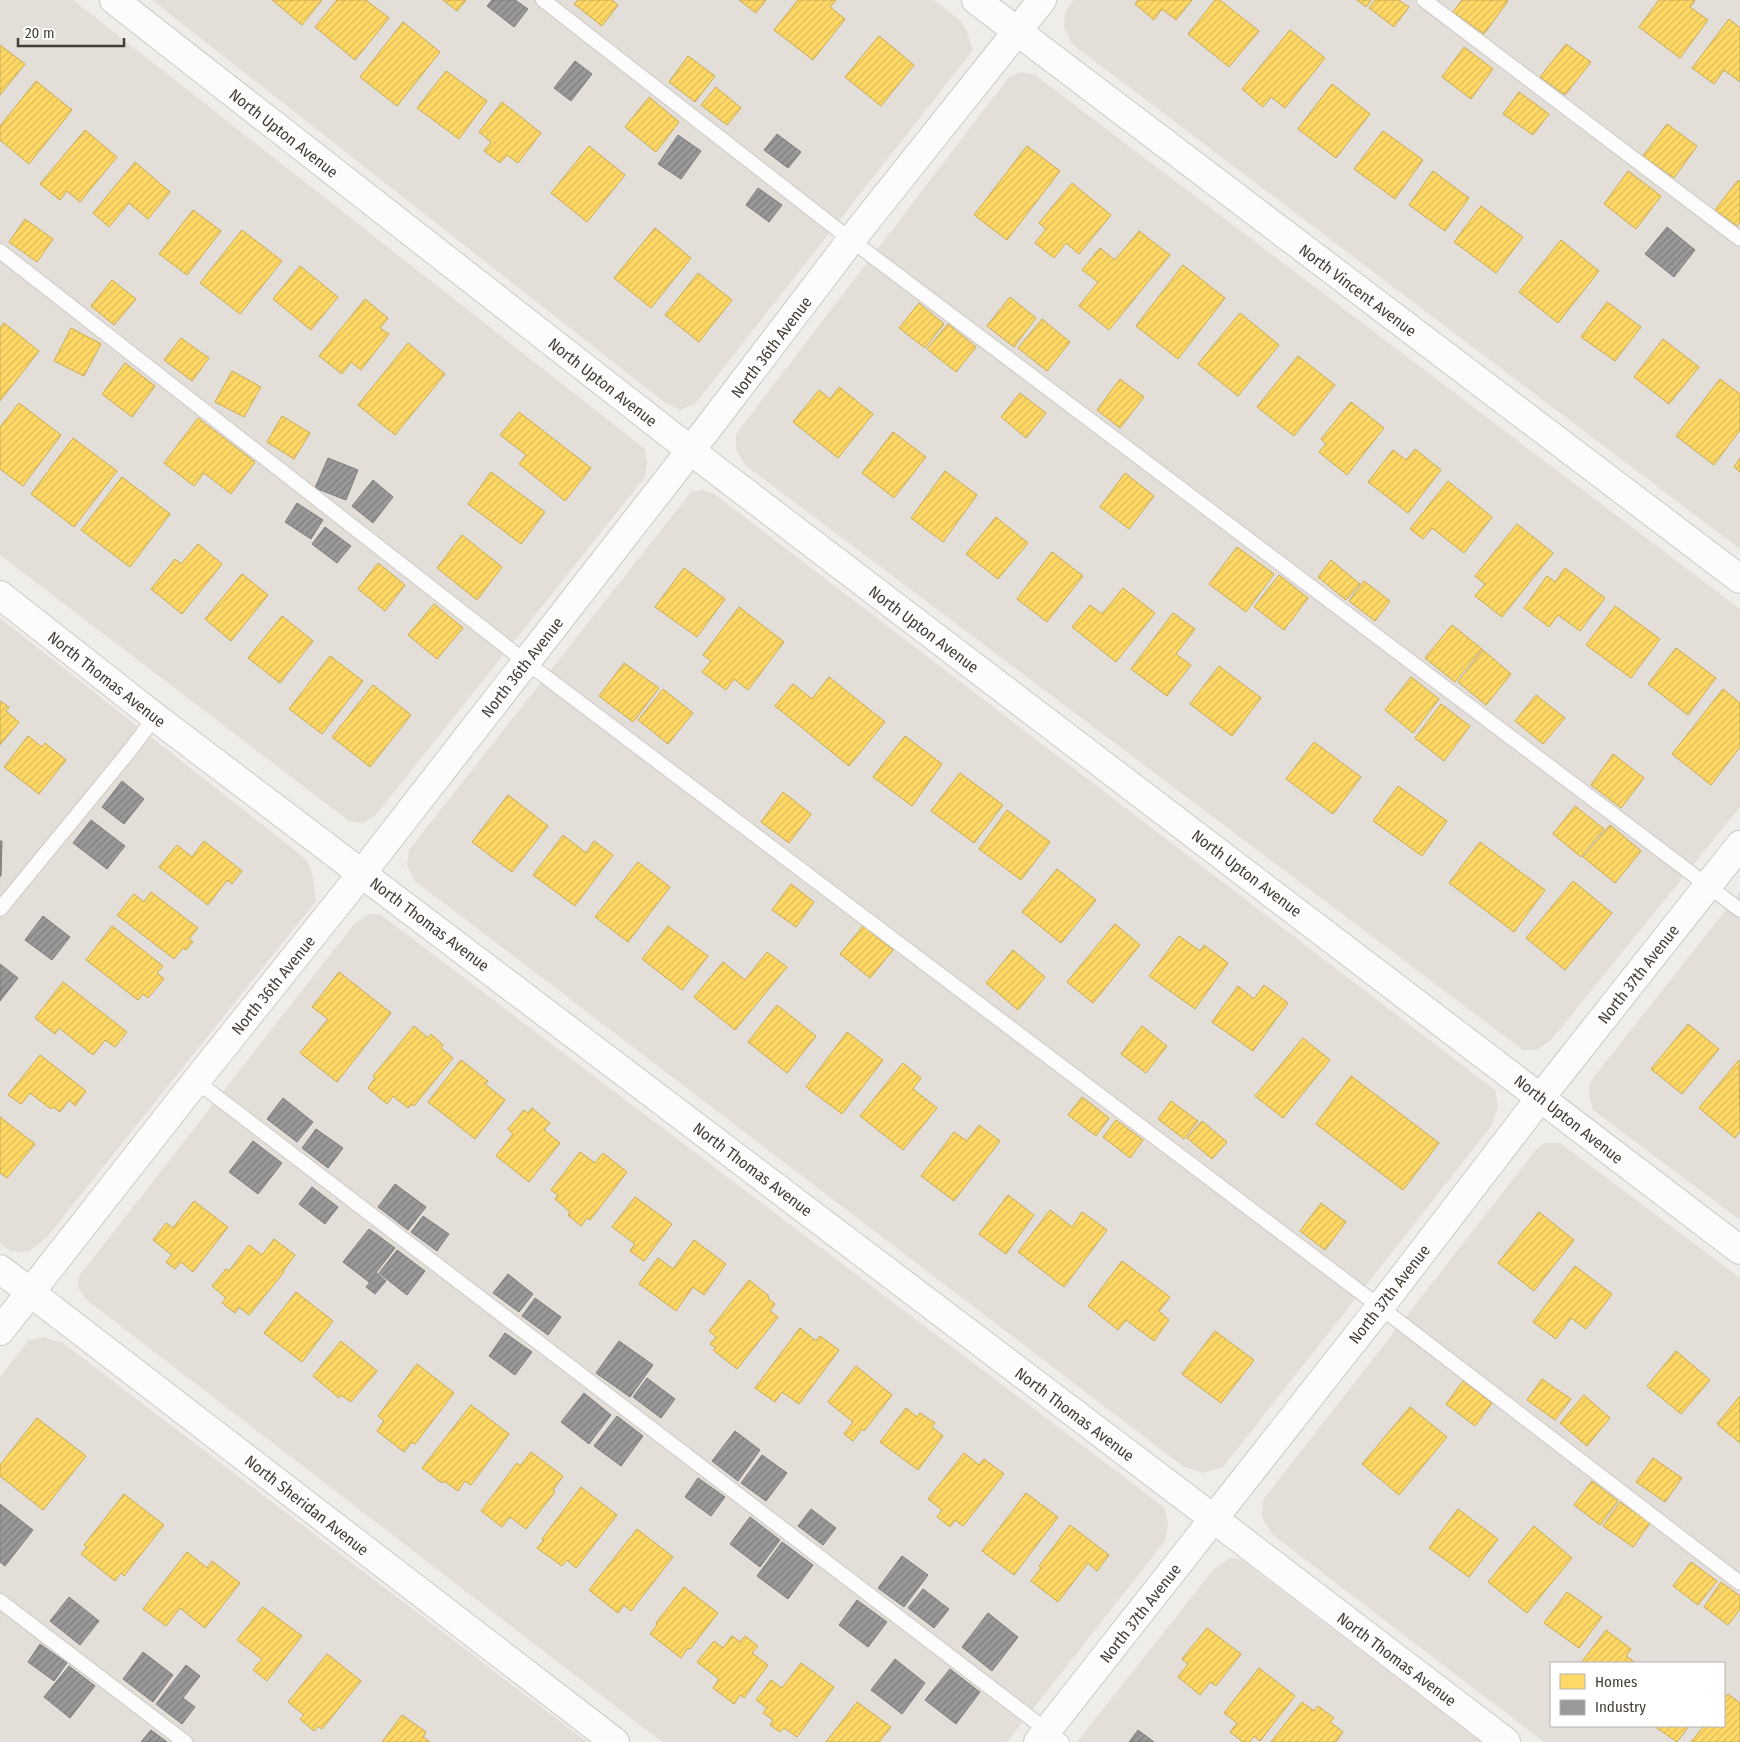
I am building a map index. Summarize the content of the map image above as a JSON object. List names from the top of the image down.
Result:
{
  "streets": {
    "street": [
      "North Upton Avenue",
      "North Vincent Avenue",
      "North 36th Avenue",
      "North Thomas Avenue",
      "North 37th Avenue",
      "North Sheridan Avenue"
    ]
  },
  "crossings": [
    ["North Upton Avenue", "North 36th Avenue"],
    ["North Upton Avenue", "North 37th Avenue"],
    ["North Vincent Avenue", "North 36th Avenue"],
    ["North 36th Avenue", "North Thomas Avenue"],
    ["North 36th Avenue", "North Sheridan Avenue"],
    ["North Thomas Avenue", "North 37th Avenue"]
  ],
  "legend": ["Homes", "Industry"],
  "scale_bar": "20 m"
}
